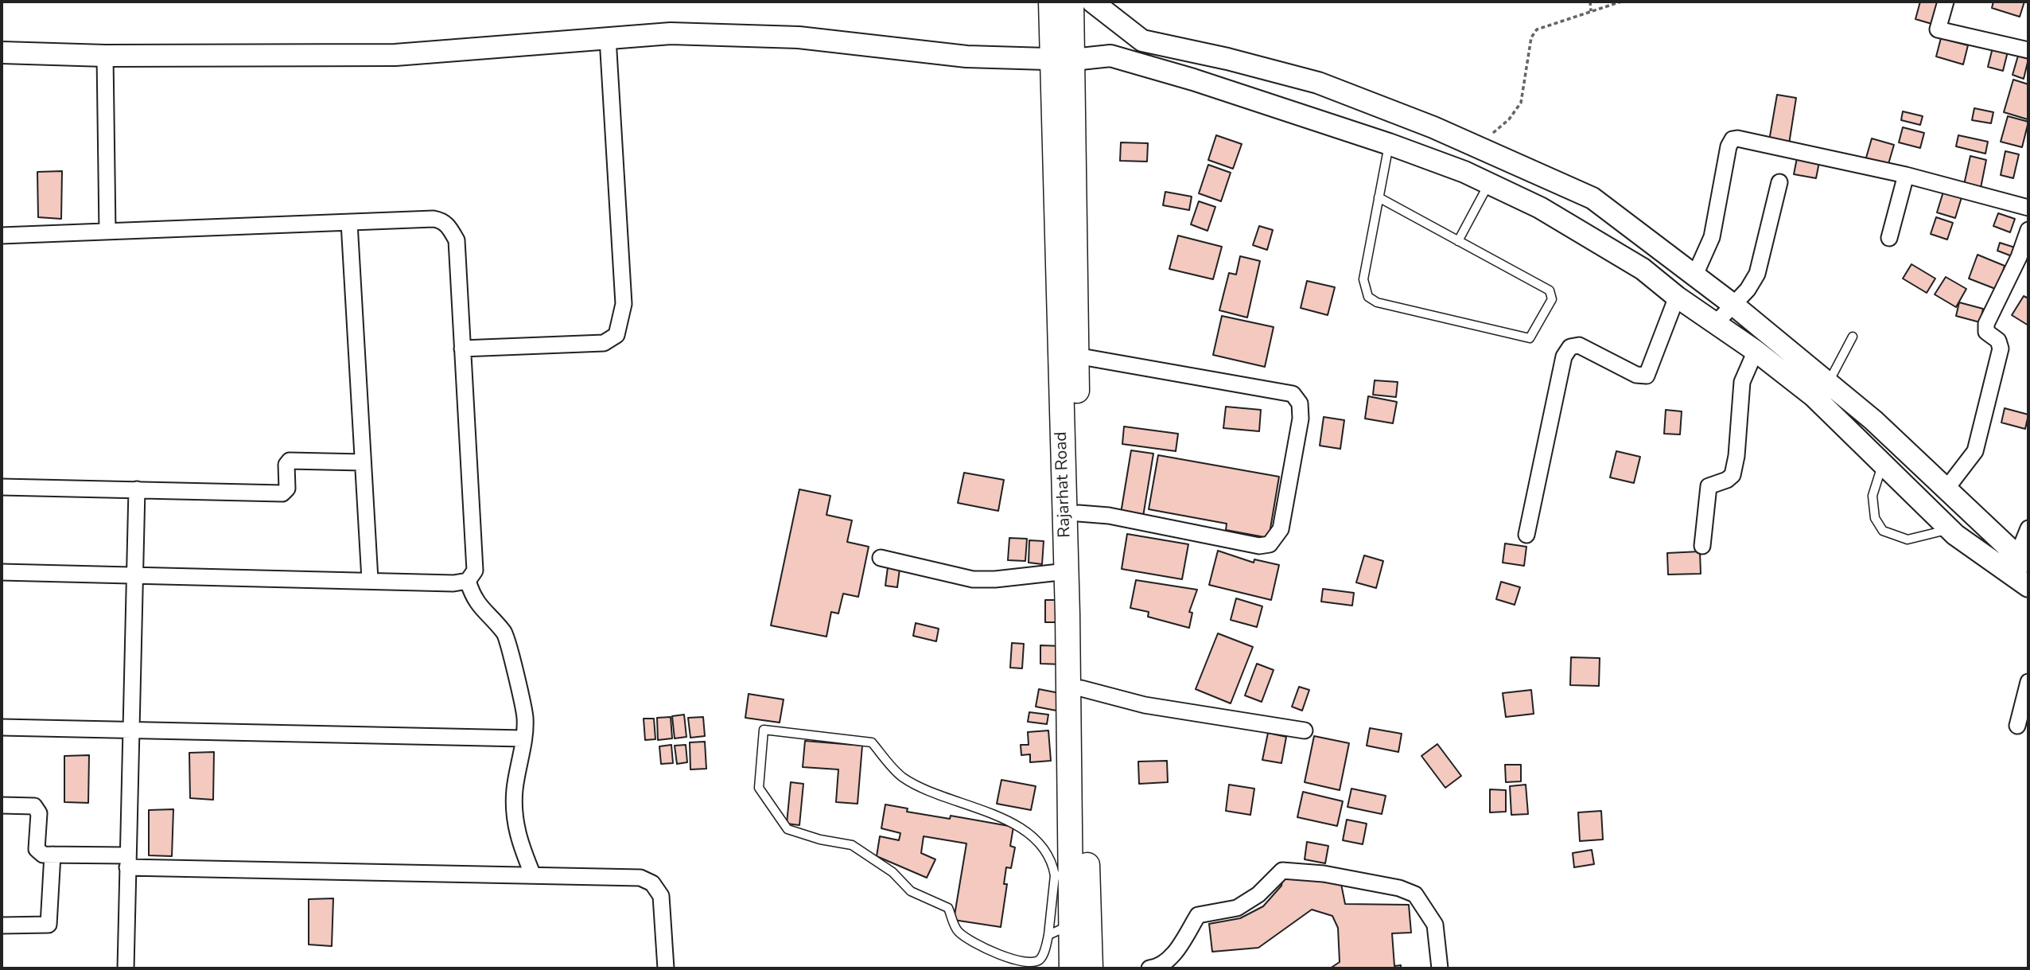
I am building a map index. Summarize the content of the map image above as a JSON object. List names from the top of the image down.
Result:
{
  "streets": {
    "main road": ["Rajarhat Road"]
  }
}
